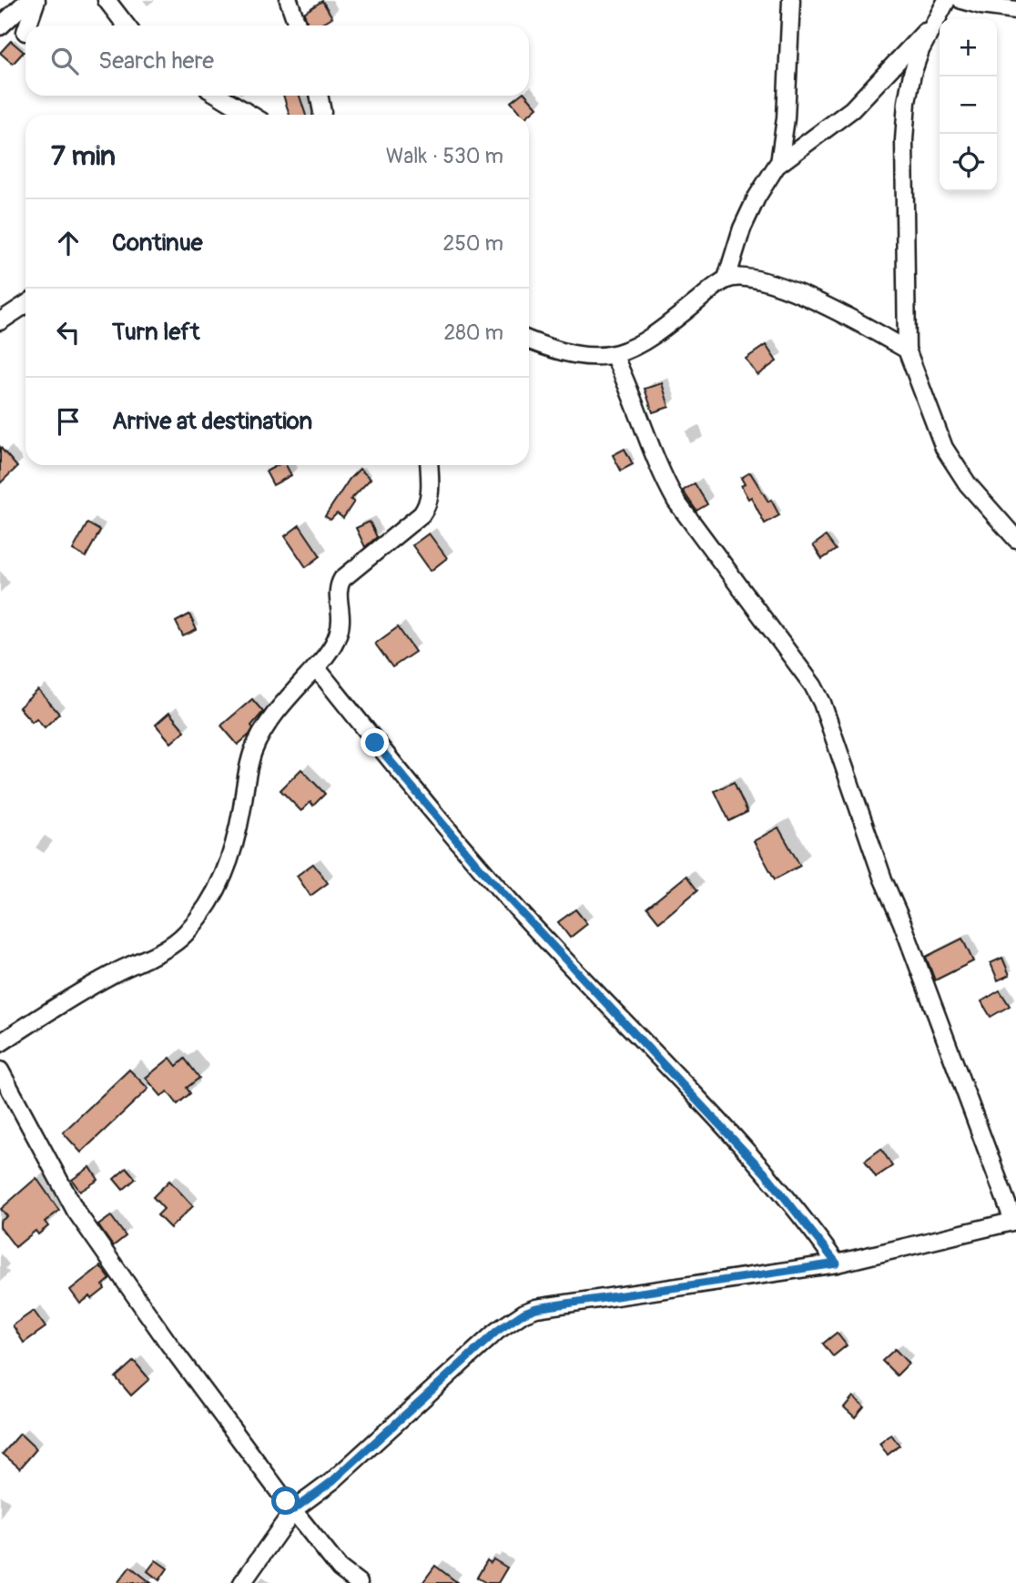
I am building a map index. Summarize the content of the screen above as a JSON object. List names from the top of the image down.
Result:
{
  "page": {
    "map_buttons": ["+", "−"],
    "search": "Search here",
    "heading": ["7 min", "Walk · 530 m"],
    "list": [
      ["Continue", "250 m"],
      ["Turn left", "280 m"],
      "Arrive at destination"
    ]
  }
}
